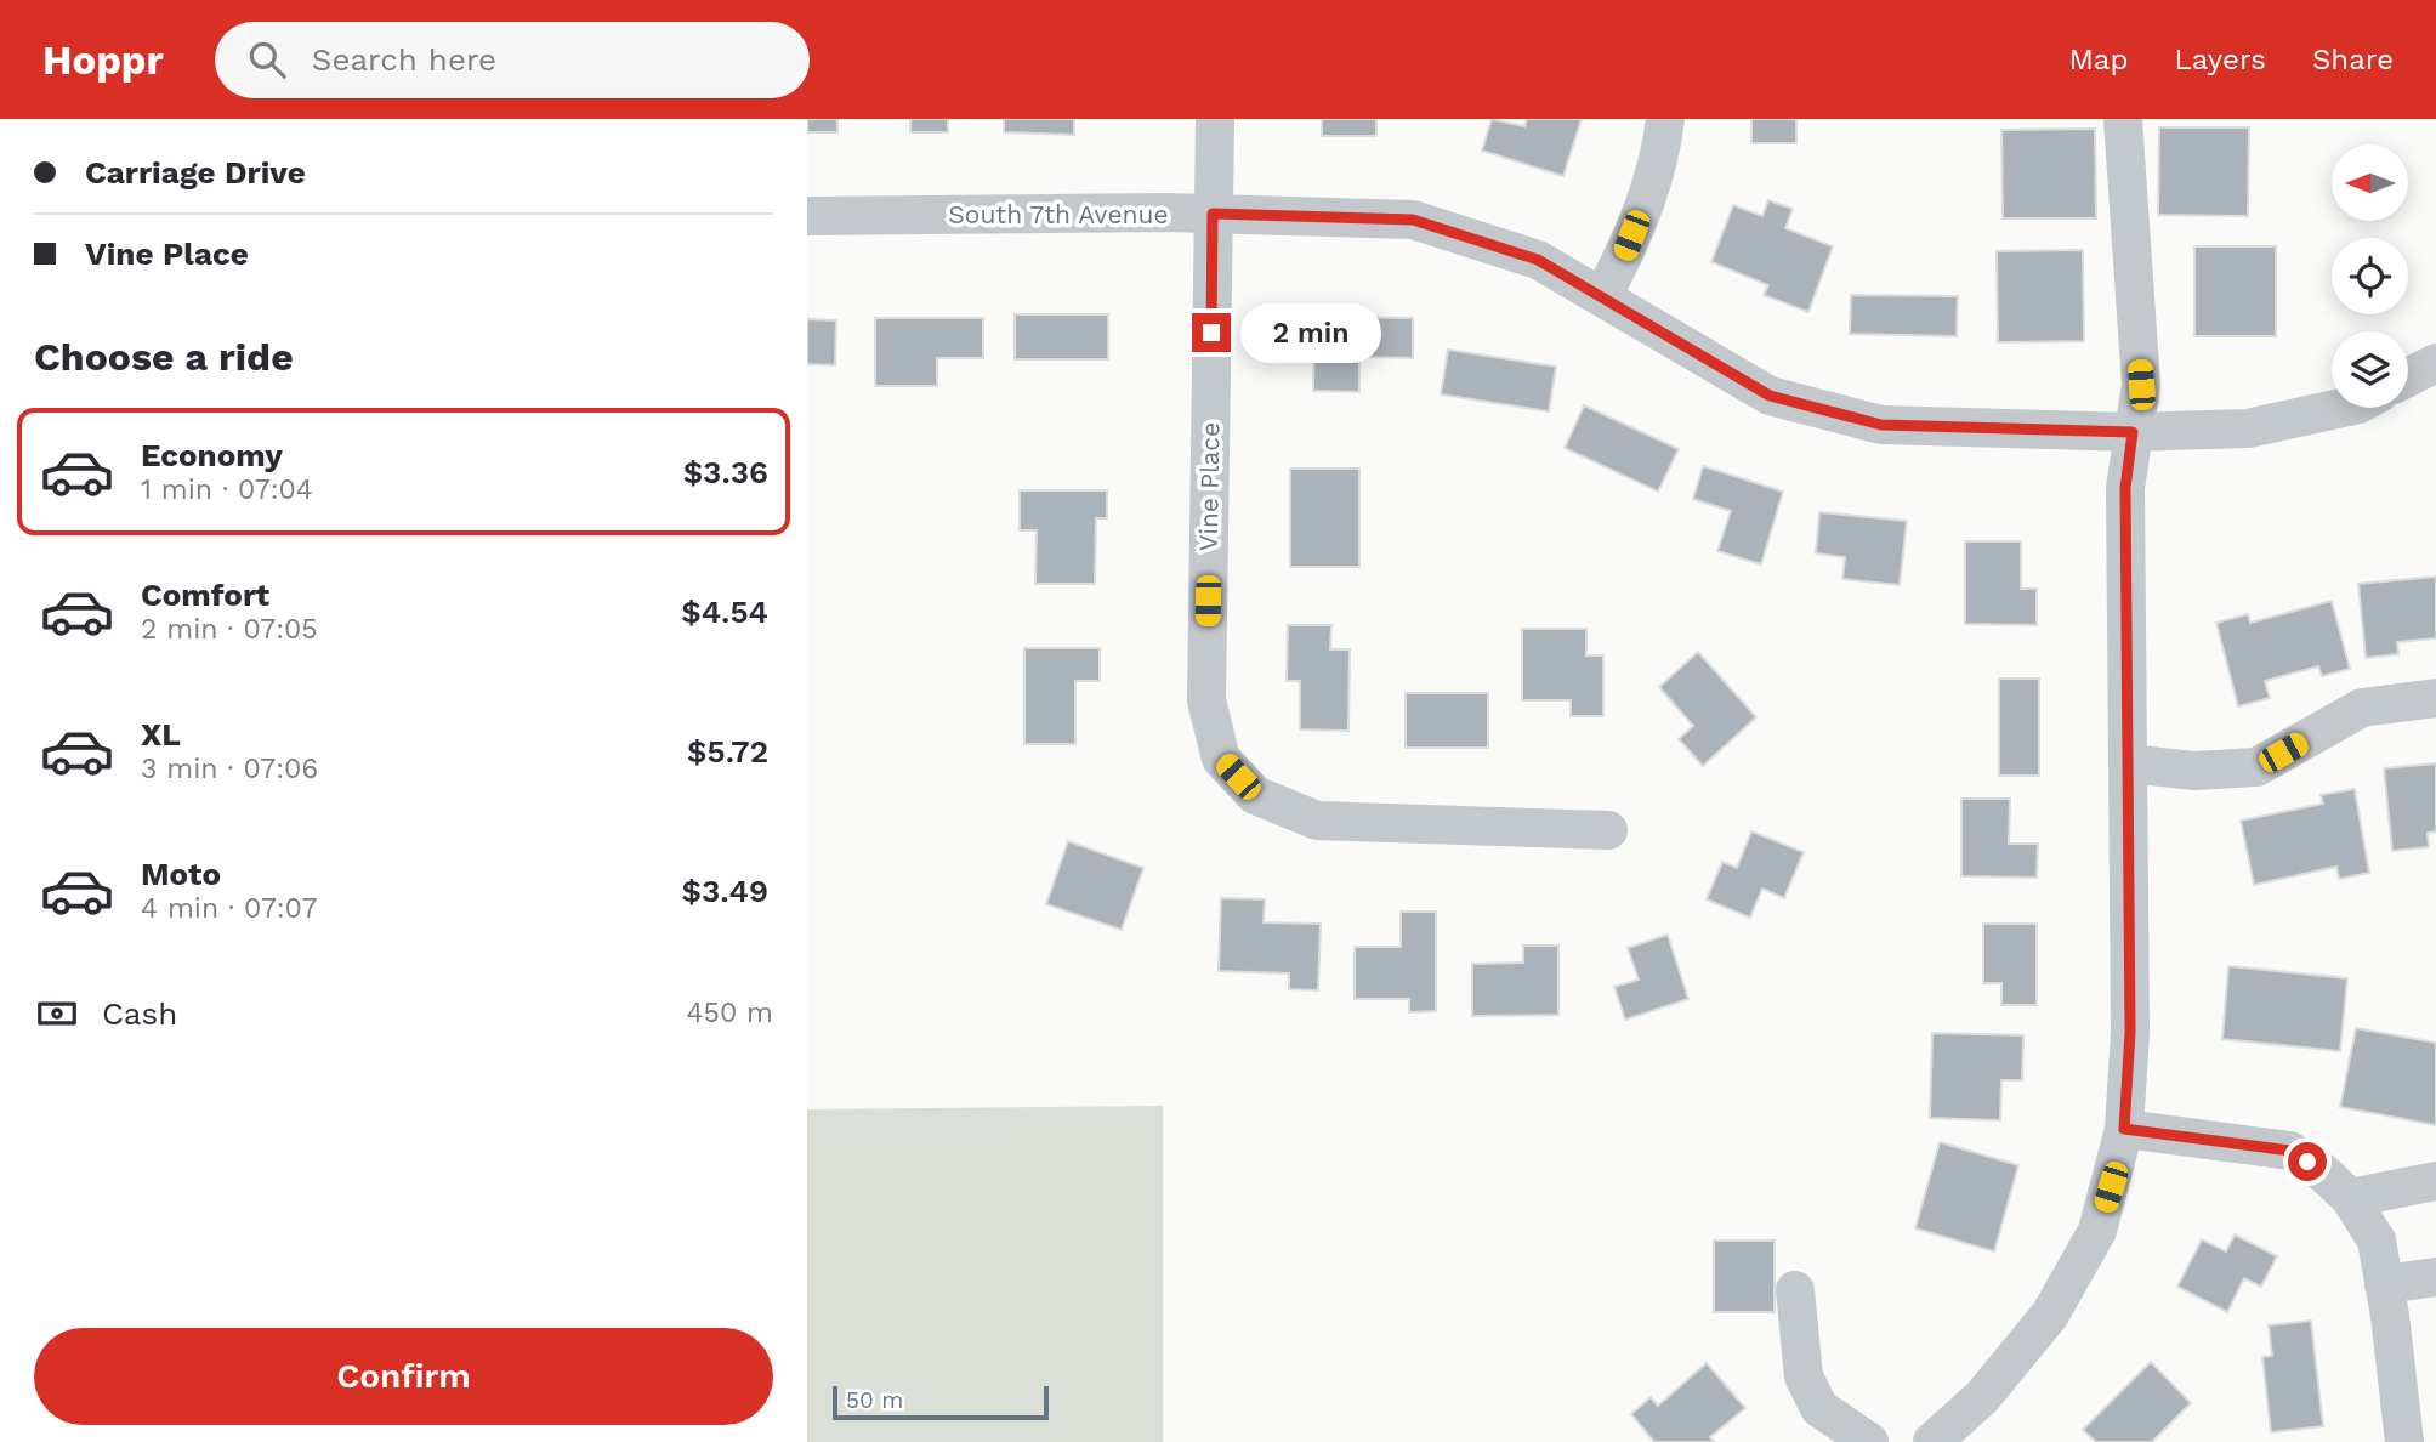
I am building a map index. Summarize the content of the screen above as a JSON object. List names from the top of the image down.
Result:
{
  "streets": {
    "street": ["South 7th Avenue", "Vine Place"]
  },
  "crossings": [
    ["South 7th Avenue", "Vine Place"]
  ],
  "scale_bar": "50 m",
  "north": "left",
  "page": {
    "header": "Hoppr",
    "search": "Search here",
    "nav": ["Map", "Layers", "Share"],
    "banner": ["Carriage Drive", "Vine Place"],
    "bubble": "2 min",
    "heading": "Choose a ride",
    "list": [
      {
        "name": "Economy",
        "note": "1 min · 07:04",
        "value": "$3.36"
      },
      {
        "name": "Comfort",
        "note": "2 min · 07:05",
        "value": "$4.54"
      },
      {
        "name": "XL",
        "note": "3 min · 07:06",
        "value": "$5.72"
      },
      {
        "name": "Moto",
        "note": "4 min · 07:07",
        "value": "$3.49"
      }
    ],
    "pay": ["Cash", "450 m"],
    "buttons": "Confirm",
    "scale": "50 m"
  }
}
